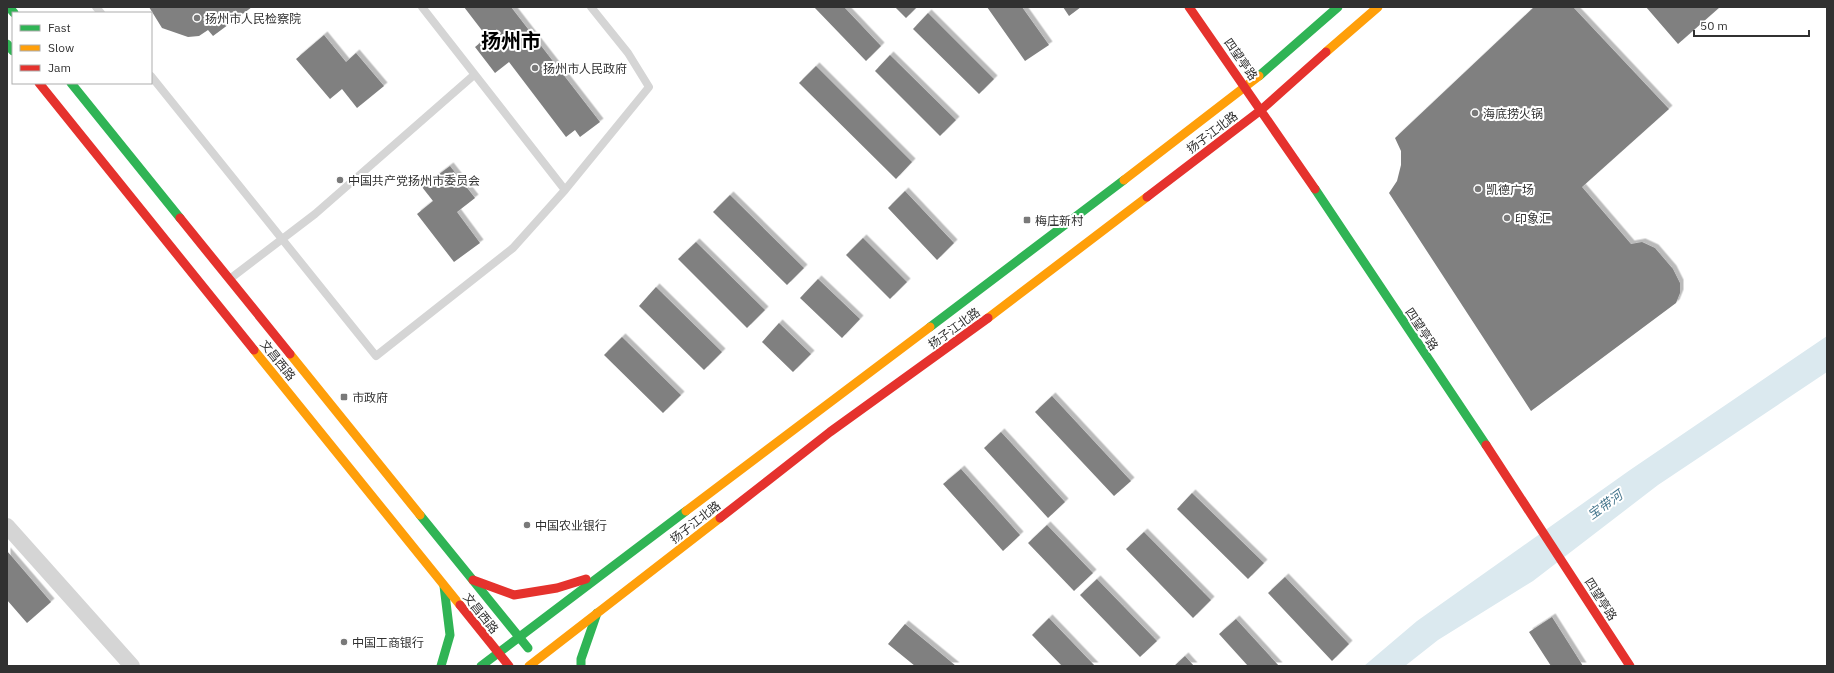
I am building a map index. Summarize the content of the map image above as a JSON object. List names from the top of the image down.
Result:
{
  "streets": {
    "main road": ["四望亭路", "扬子江北路", "文昌西路"]
  },
  "crossings": [
    ["四望亭路", "扬子江北路"],
    ["扬子江北路", "文昌西路"]
  ],
  "districts": ["扬州市"],
  "water": ["宝带河"],
  "places": {
    "other": [
      "扬州市人民检察院",
      "扬州市人民政府",
      "海底捞火锅",
      "中国共产党扬州市委员会",
      "凯德广场",
      "印象汇",
      "中国农业银行",
      "中国工商银行"
    ],
    "transit": ["梅庄新村", "市政府"]
  },
  "legend": ["Fast", "Slow", "Jam"],
  "scale_bar": "50 m"
}
